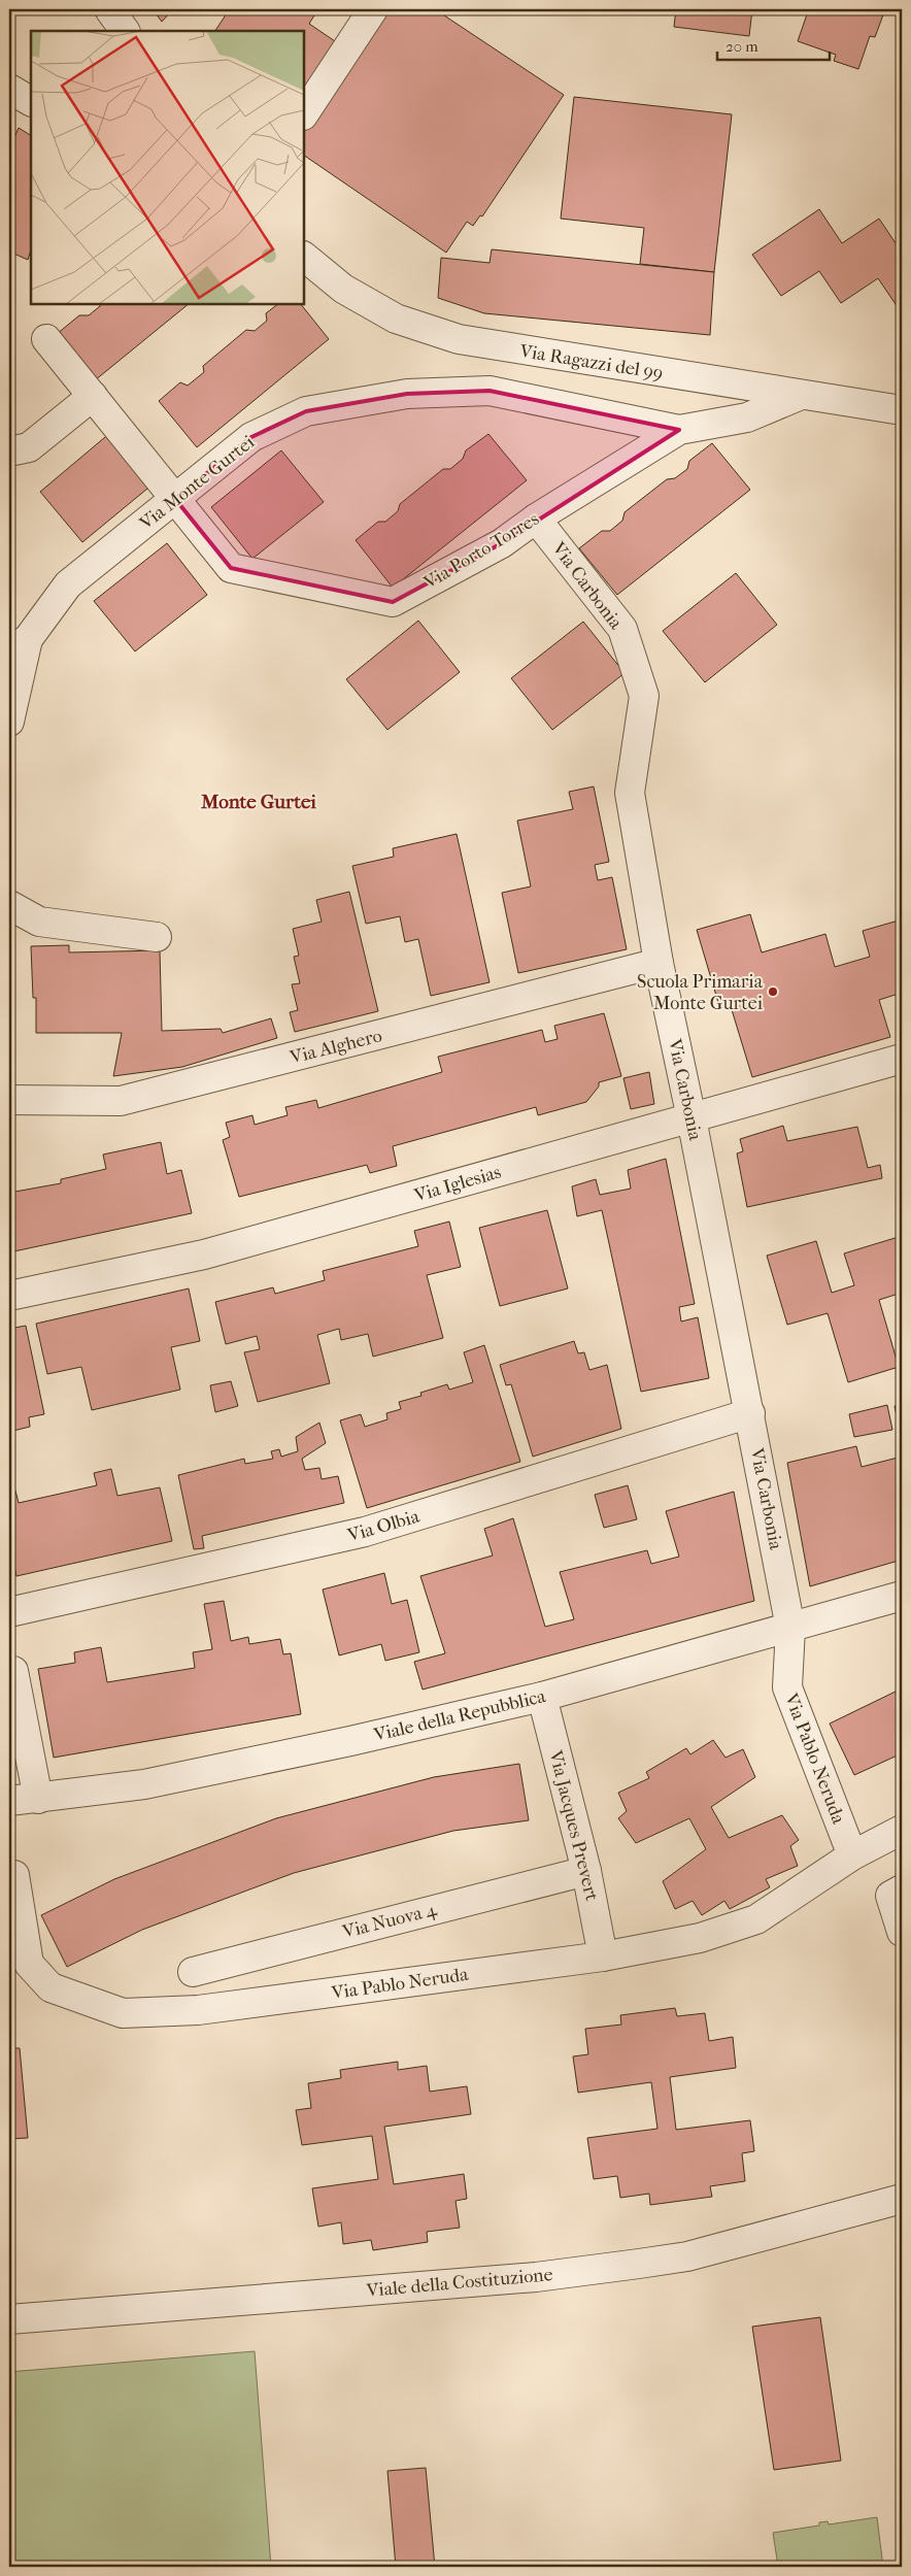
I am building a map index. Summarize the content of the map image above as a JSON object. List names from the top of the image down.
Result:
{
  "streets": {
    "street": [
      "Via Ragazzi del 99",
      "Via Monte Gurtei",
      "Via Porto Torres",
      "Via Carbonia",
      "Via Alghero",
      "Via Iglesias",
      "Via Olbia",
      "Viale della Repubblica",
      "Via Pablo Neruda",
      "Via Jacques Prevert",
      "Via Nuova 4",
      "Viale della Costituzione"
    ]
  },
  "crossings": [
    ["Via Ragazzi del 99", "Via Porto Torres"],
    ["Via Monte Gurtei", "Via Porto Torres"],
    ["Via Porto Torres", "Via Carbonia"],
    ["Via Carbonia", "Via Alghero"],
    ["Via Carbonia", "Via Iglesias"],
    ["Via Carbonia", "Via Olbia"],
    ["Via Carbonia", "Viale della Repubblica"],
    ["Via Carbonia", "Via Pablo Neruda"],
    ["Viale della Repubblica", "Via Pablo Neruda"],
    ["Viale della Repubblica", "Via Jacques Prevert"],
    ["Via Pablo Neruda", "Via Jacques Prevert"],
    ["Via Jacques Prevert", "Via Nuova 4"]
  ],
  "districts": ["Monte Gurtei"],
  "places": ["Scuola Primaria Monte Gurtei"],
  "scale_bar": "20 m"
}
